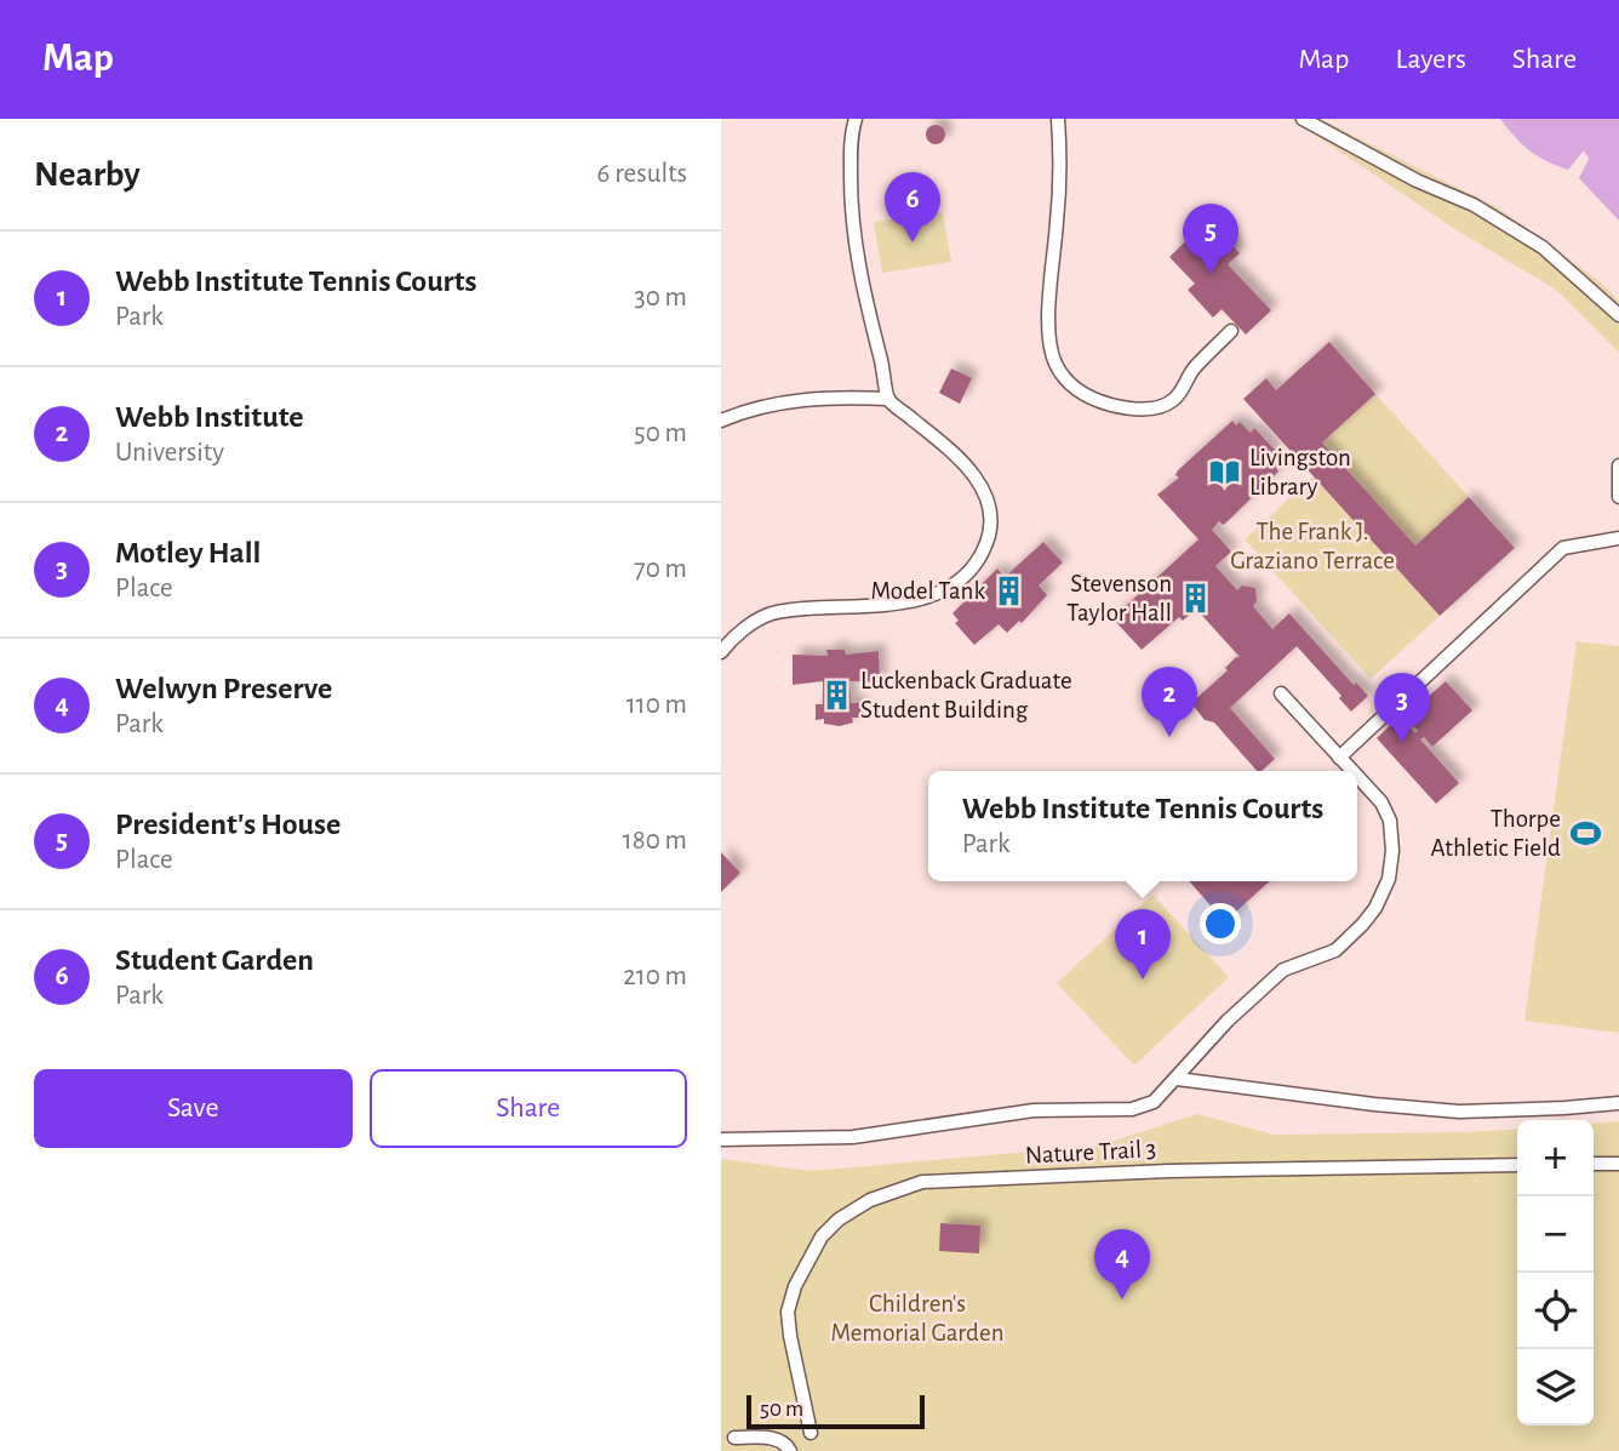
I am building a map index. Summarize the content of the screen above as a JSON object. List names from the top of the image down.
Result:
{
  "streets": {
    "lane": ["Nature Trail 3"]
  },
  "parks": ["The Frank J. Graziano Terrace", "Children's Memorial Garden"],
  "places": {
    "library": ["Livingston Library"],
    "building": ["Model Tank", "Stevenson Taylor Hall", "Luckenback Graduate Student Building"],
    "sports": ["Thorpe Athletic Field"]
  },
  "scale_bar": "50 m",
  "page": {
    "header": "Map",
    "nav": ["Map", "Layers", "Share"],
    "heading": ["Nearby", "6 results"],
    "pins": [
      "6",
      "5",
      "2",
      "3",
      "1",
      "4"
    ],
    "list": [
      {
        "mark": "1",
        "name": "Webb Institute Tennis Courts",
        "note": "Park",
        "value": "30 m"
      },
      {
        "mark": "2",
        "name": "Webb Institute",
        "note": "University",
        "value": "50 m"
      },
      {
        "mark": "3",
        "name": "Motley Hall",
        "note": "Place",
        "value": "70 m"
      },
      {
        "mark": "4",
        "name": "Welwyn Preserve",
        "note": "Park",
        "value": "110 m"
      },
      {
        "mark": "5",
        "name": "President's House",
        "note": "Place",
        "value": "180 m"
      },
      {
        "mark": "6",
        "name": "Student Garden",
        "note": "Park",
        "value": "210 m"
      }
    ],
    "popup": ["Webb Institute Tennis Courts", "Park"],
    "buttons": ["Save", "Share"],
    "map_buttons": ["+", "−"],
    "scale": "50 m"
  }
}
